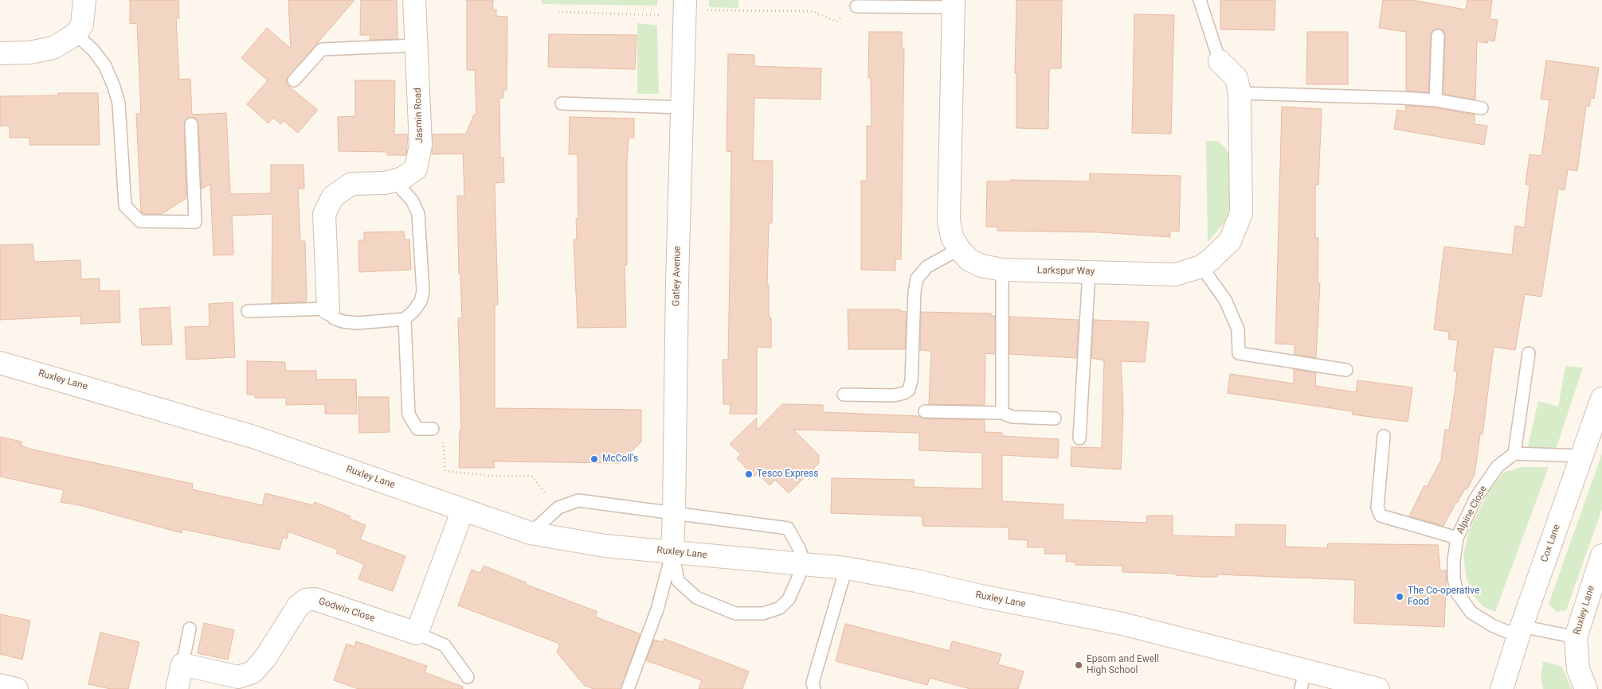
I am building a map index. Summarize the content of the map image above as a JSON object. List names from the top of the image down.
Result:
{
  "streets": {
    "street": [
      "Jasmin Road",
      "Larkspur Way",
      "Gatley Avenue",
      "Ruxley Lane",
      "Cox Lane",
      "Godwin Close"
    ],
    "lane": ["Alpine Close"]
  },
  "crossings": [
    ["Gatley Avenue", "Ruxley Lane"],
    ["Ruxley Lane", "Alpine Close"],
    ["Alpine Close", "Cox Lane"]
  ],
  "places": [
    "McColl's",
    "Tesco Express",
    "The Co-operative Food",
    "Epsom and Ewell High School"
  ]
}
